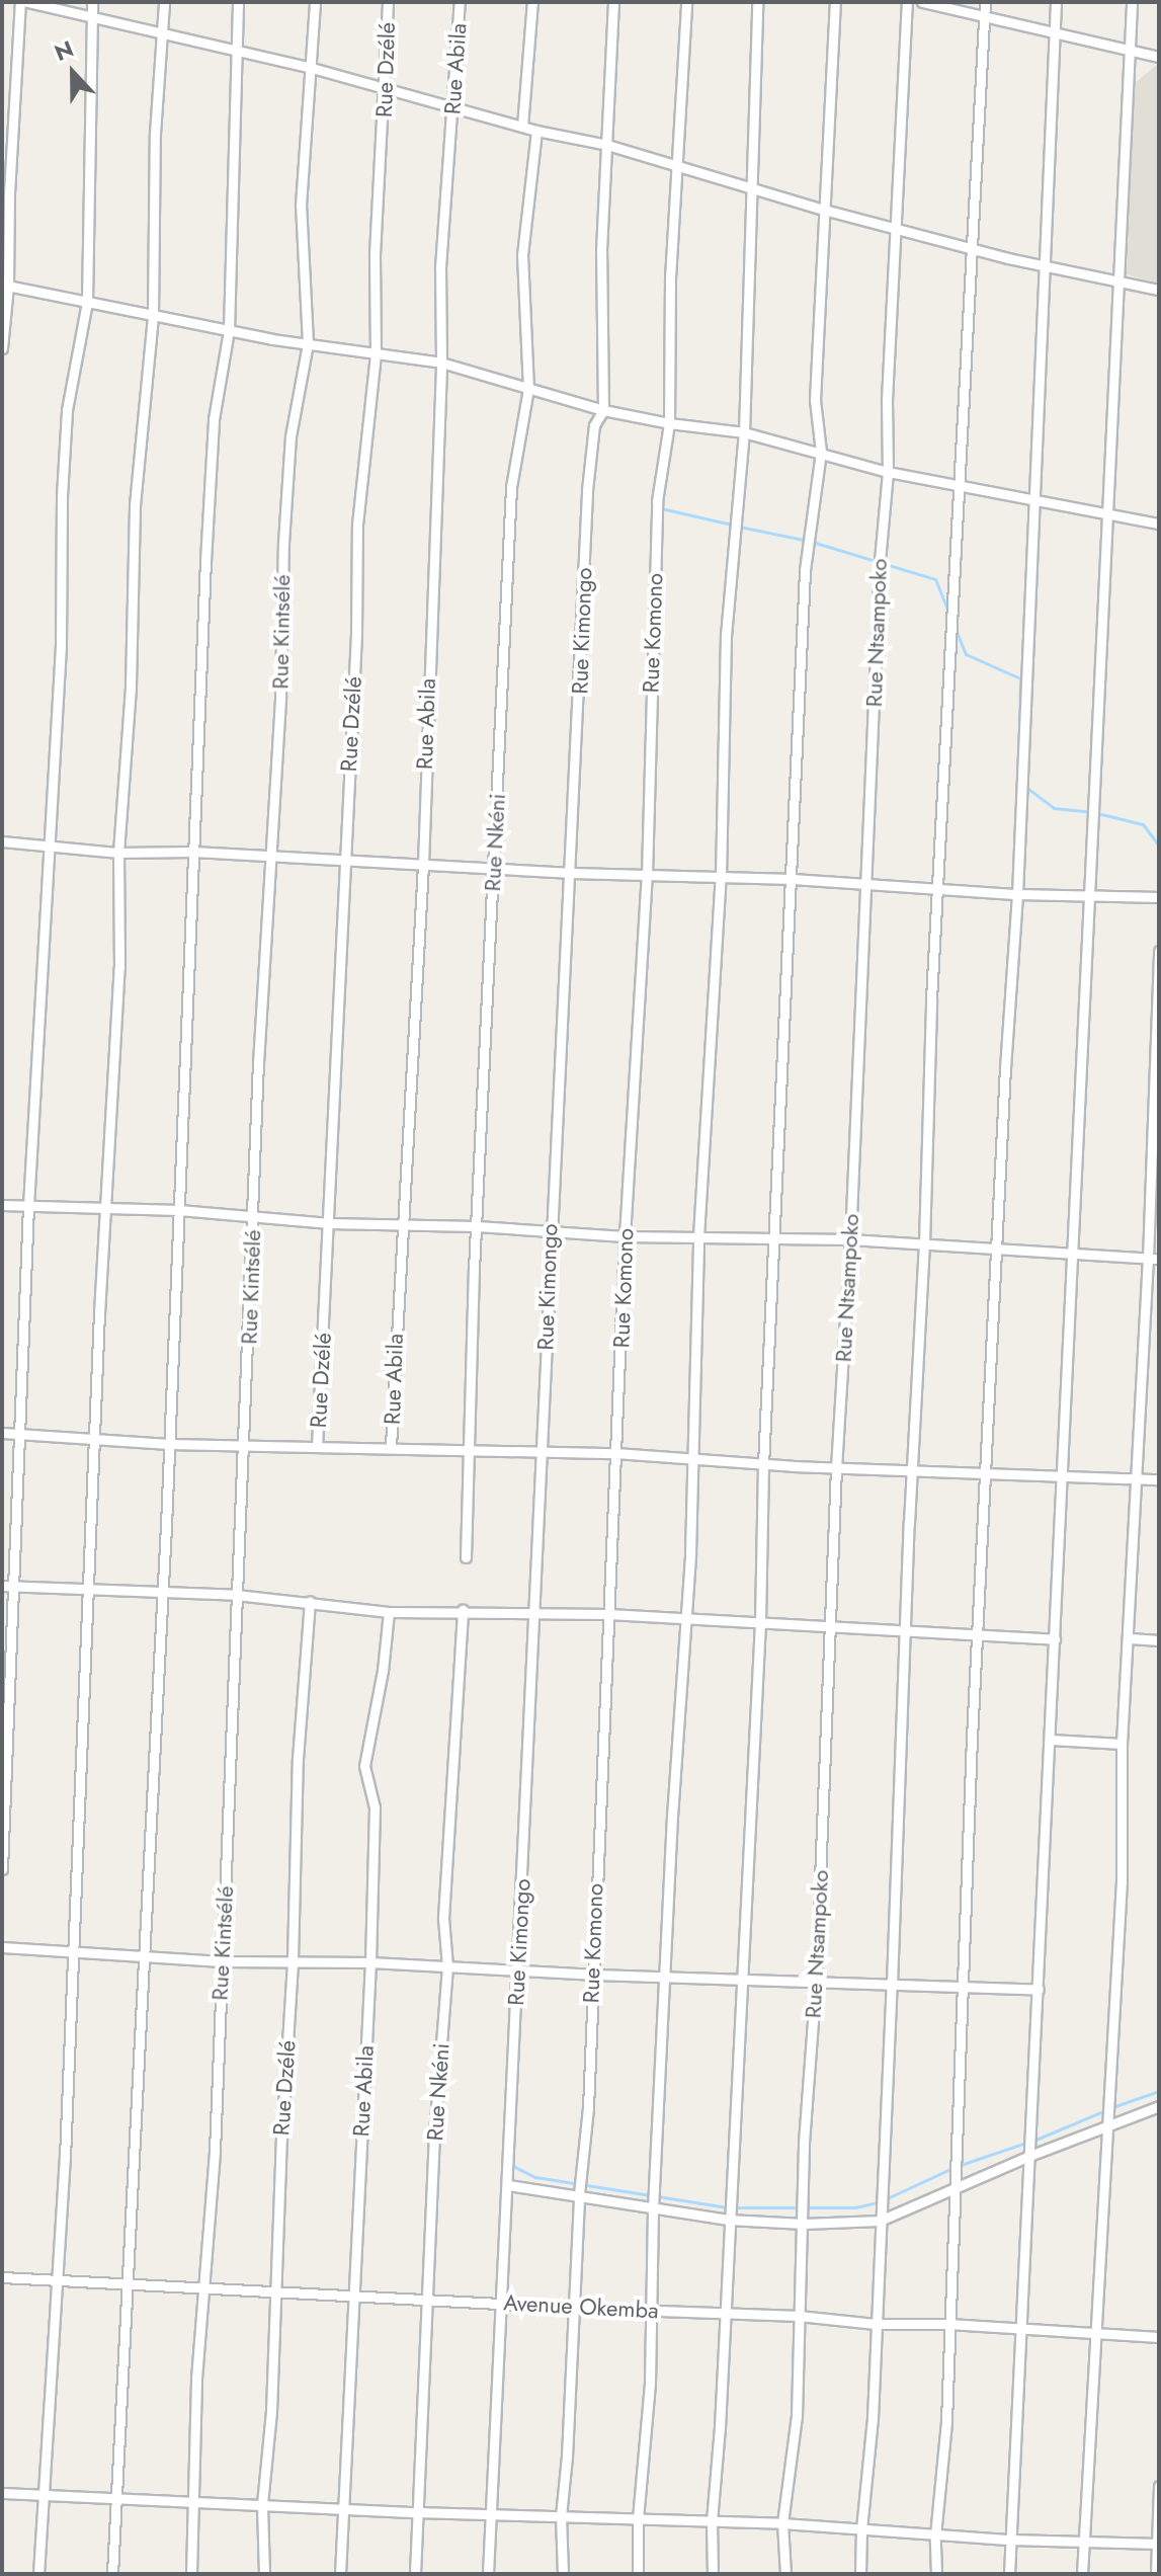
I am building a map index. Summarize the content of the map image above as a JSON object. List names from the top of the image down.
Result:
{
  "streets": {
    "street": [
      "Rue Abila",
      "Rue Dzélé",
      "Rue Kimongo",
      "Rue Kintsélé",
      "Rue Komono",
      "Rue Ntsampoko",
      "Rue Nkéni",
      "Avenue Okemba"
    ]
  },
  "crossings": [
    ["Rue Abila", "Avenue Okemba"],
    ["Rue Dzélé", "Avenue Okemba"],
    ["Rue Kimongo", "Avenue Okemba"],
    ["Rue Kintsélé", "Avenue Okemba"],
    ["Rue Komono", "Avenue Okemba"],
    ["Rue Ntsampoko", "Avenue Okemba"],
    ["Rue Nkéni", "Avenue Okemba"]
  ],
  "north": "top"
}
